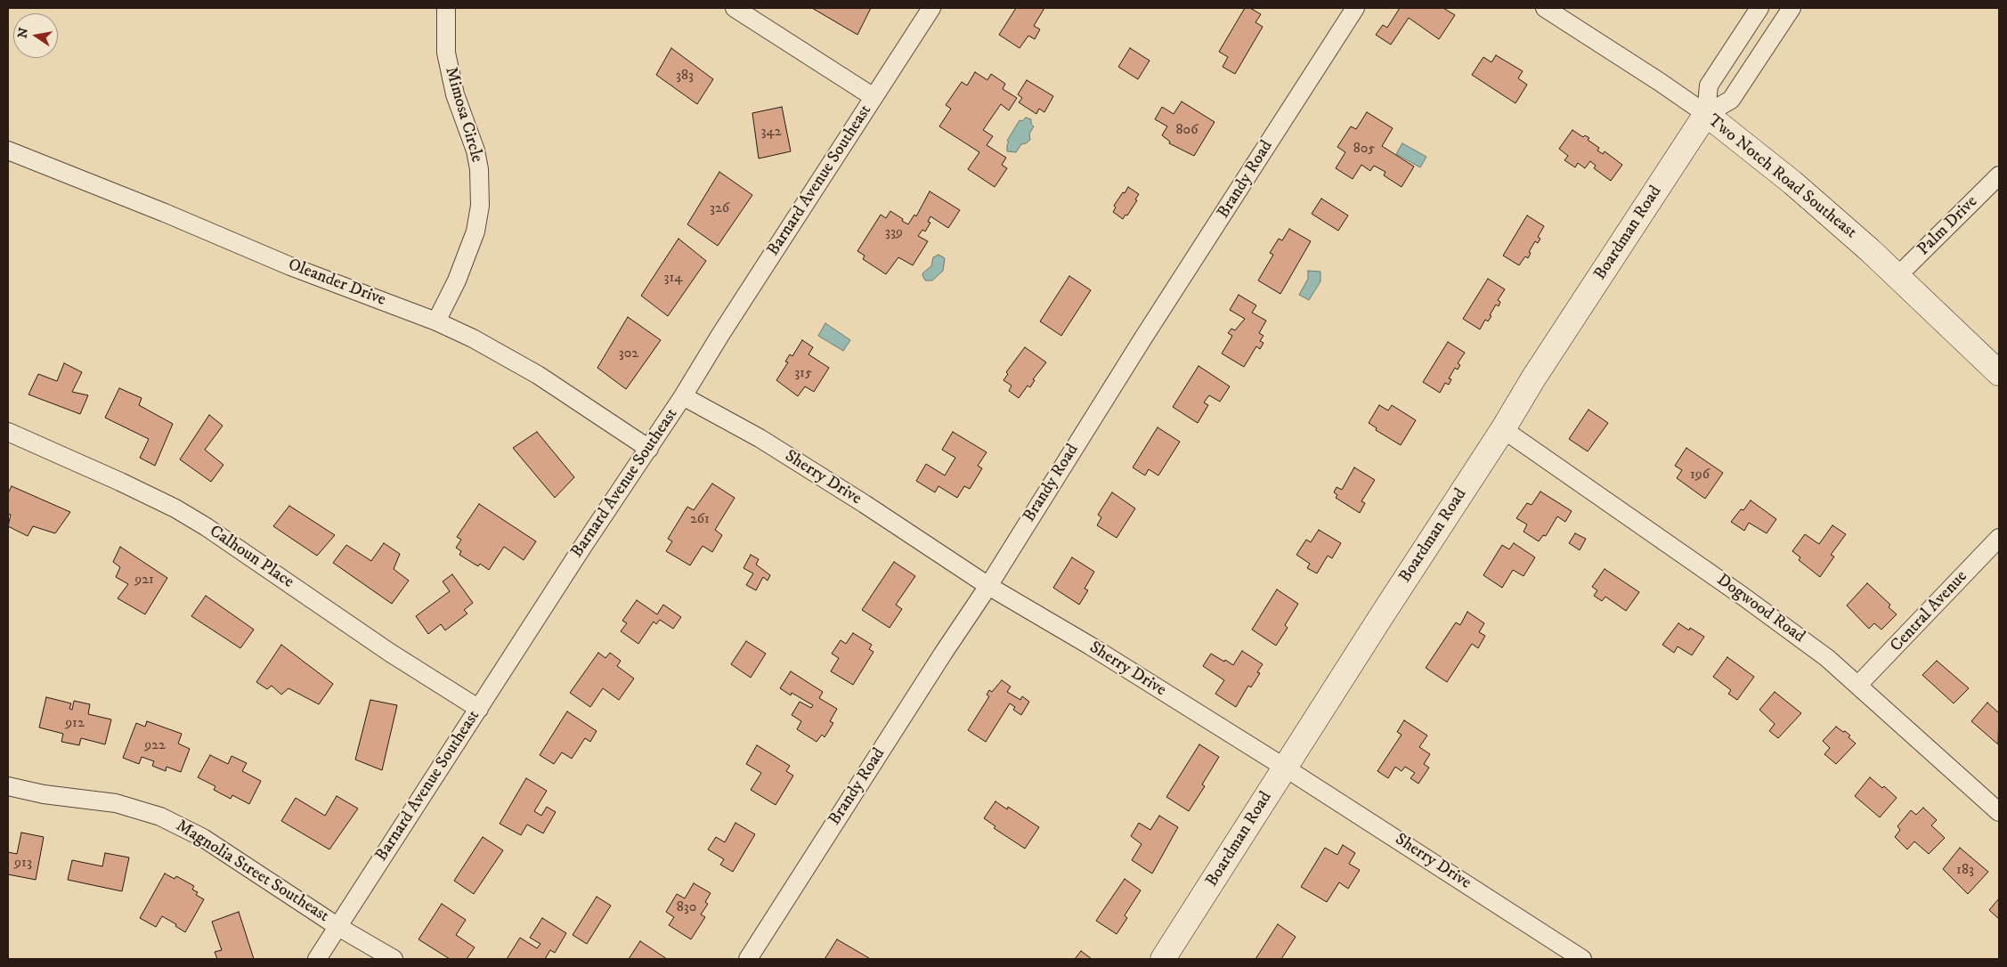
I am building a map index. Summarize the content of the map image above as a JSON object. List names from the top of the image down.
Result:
{
  "streets": {
    "street": [
      "Mimosa Circle",
      "Two Notch Road Southeast",
      "Brandy Road",
      "Barnard Avenue Southeast",
      "Palm Drive",
      "Boardman Road",
      "Oleander Drive",
      "Sherry Drive",
      "Calhoun Place",
      "Dogwood Road",
      "Central Avenue",
      "Magnolia Street Southeast"
    ]
  },
  "crossings": [
    ["Mimosa Circle", "Oleander Drive"],
    ["Two Notch Road Southeast", "Palm Drive"],
    ["Two Notch Road Southeast", "Boardman Road"],
    ["Brandy Road", "Sherry Drive"],
    ["Barnard Avenue Southeast", "Oleander Drive"],
    ["Barnard Avenue Southeast", "Sherry Drive"],
    ["Barnard Avenue Southeast", "Calhoun Place"],
    ["Barnard Avenue Southeast", "Magnolia Street Southeast"],
    ["Boardman Road", "Sherry Drive"],
    ["Boardman Road", "Dogwood Road"],
    ["Dogwood Road", "Central Avenue"]
  ],
  "house_numbers": [
    "383",
    "806",
    "342",
    "805",
    "326",
    "339",
    "314",
    "302",
    "315",
    "196",
    "261",
    "921",
    "912",
    "922",
    "913",
    "183",
    "830"
  ],
  "north": "left"
}
